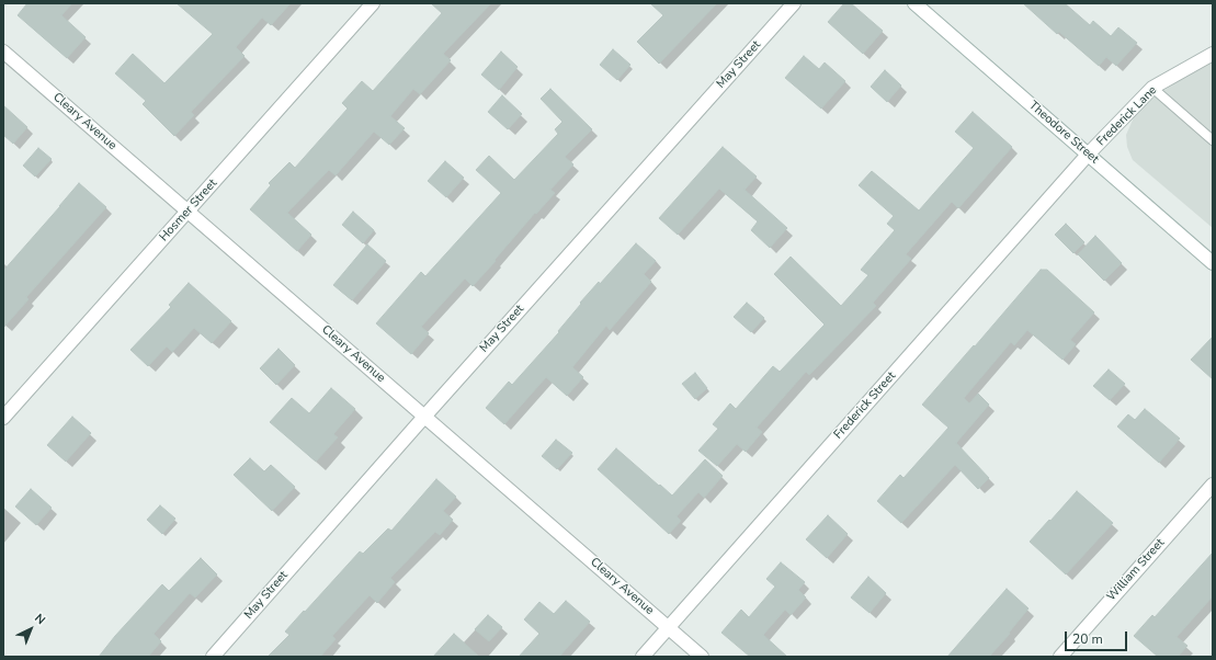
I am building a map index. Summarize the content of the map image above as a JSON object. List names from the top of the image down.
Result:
{
  "streets": {
    "street": [
      "May Street",
      "Frederick Lane",
      "Cleary Avenue",
      "Theodore Street",
      "Hosmer Street",
      "Frederick Street",
      "William Street"
    ]
  },
  "crossings": [
    ["May Street", "Cleary Avenue"],
    ["Frederick Lane", "Theodore Street"],
    ["Frederick Lane", "Frederick Street"],
    ["Cleary Avenue", "Hosmer Street"],
    ["Cleary Avenue", "Frederick Street"],
    ["Theodore Street", "Frederick Street"]
  ],
  "scale_bar": "20 m",
  "north": "top right"
}
